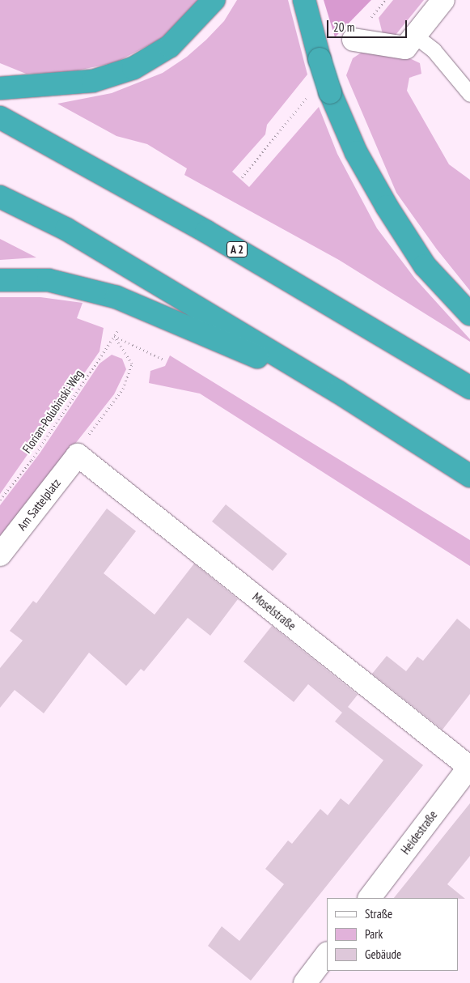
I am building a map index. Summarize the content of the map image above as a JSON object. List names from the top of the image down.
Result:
{
  "streets": {
    "highway": ["A 2"],
    "street": ["Am Sattelplatz", "Moselstraße", "Heidestraße"],
    "path": ["Florian-Polubinski-Weg"]
  },
  "crossings": [
    ["Am Sattelplatz", "Moselstraße"],
    ["Moselstraße", "Heidestraße"]
  ],
  "legend": ["Straße", "Park", "Gebäude"],
  "scale_bar": "20 m"
}
